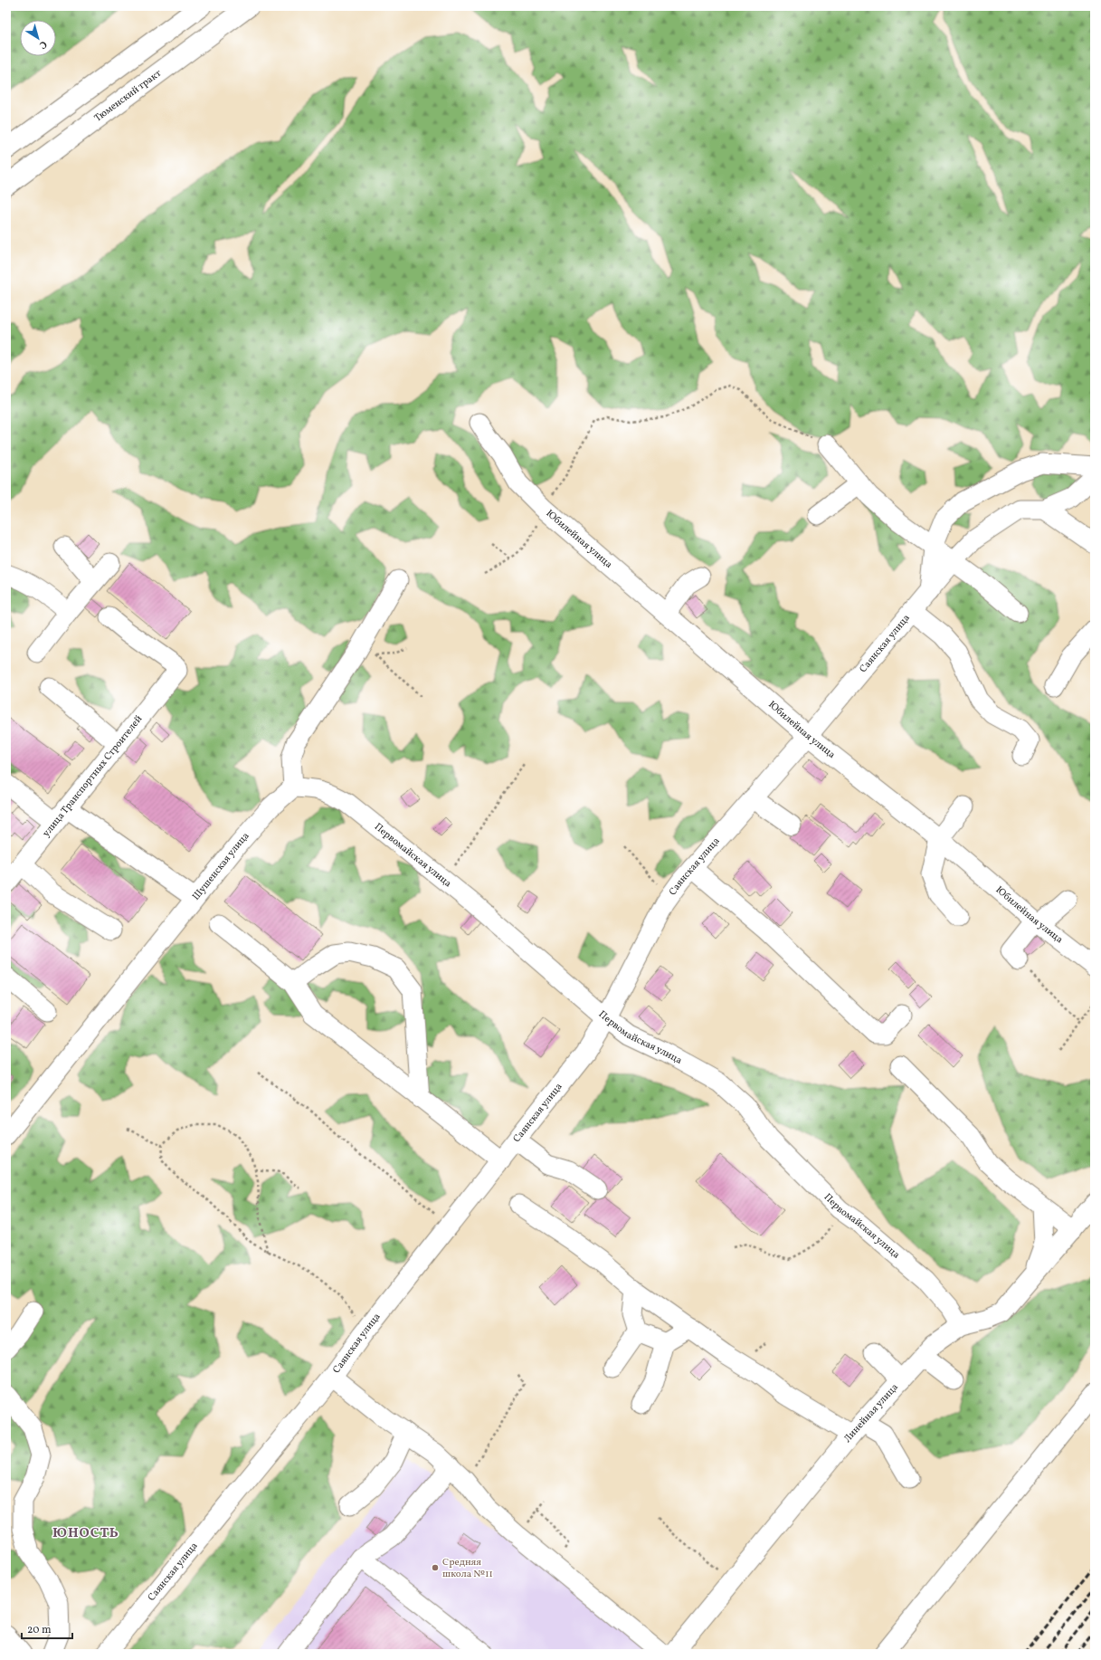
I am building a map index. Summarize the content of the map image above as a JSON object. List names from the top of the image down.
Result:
{
  "streets": {
    "main road": ["Тюменский тракт"],
    "street": [
      "Юбилейная улица",
      "Саянская улица",
      "улица Транспортных Строителей",
      "Первомайская улица",
      "Шушенская улица",
      "Линейная улица"
    ]
  },
  "crossings": [
    ["Юбилейная улица", "Саянская улица"],
    ["Саянская улица", "Первомайская улица"],
    ["Первомайская улица", "Шушенская улица"],
    ["Первомайская улица", "Линейная улица"]
  ],
  "districts": ["ЮНОСТЬ"],
  "places": ["Средняя школа №11"],
  "scale_bar": "20 m",
  "north": "bottom right"
}
